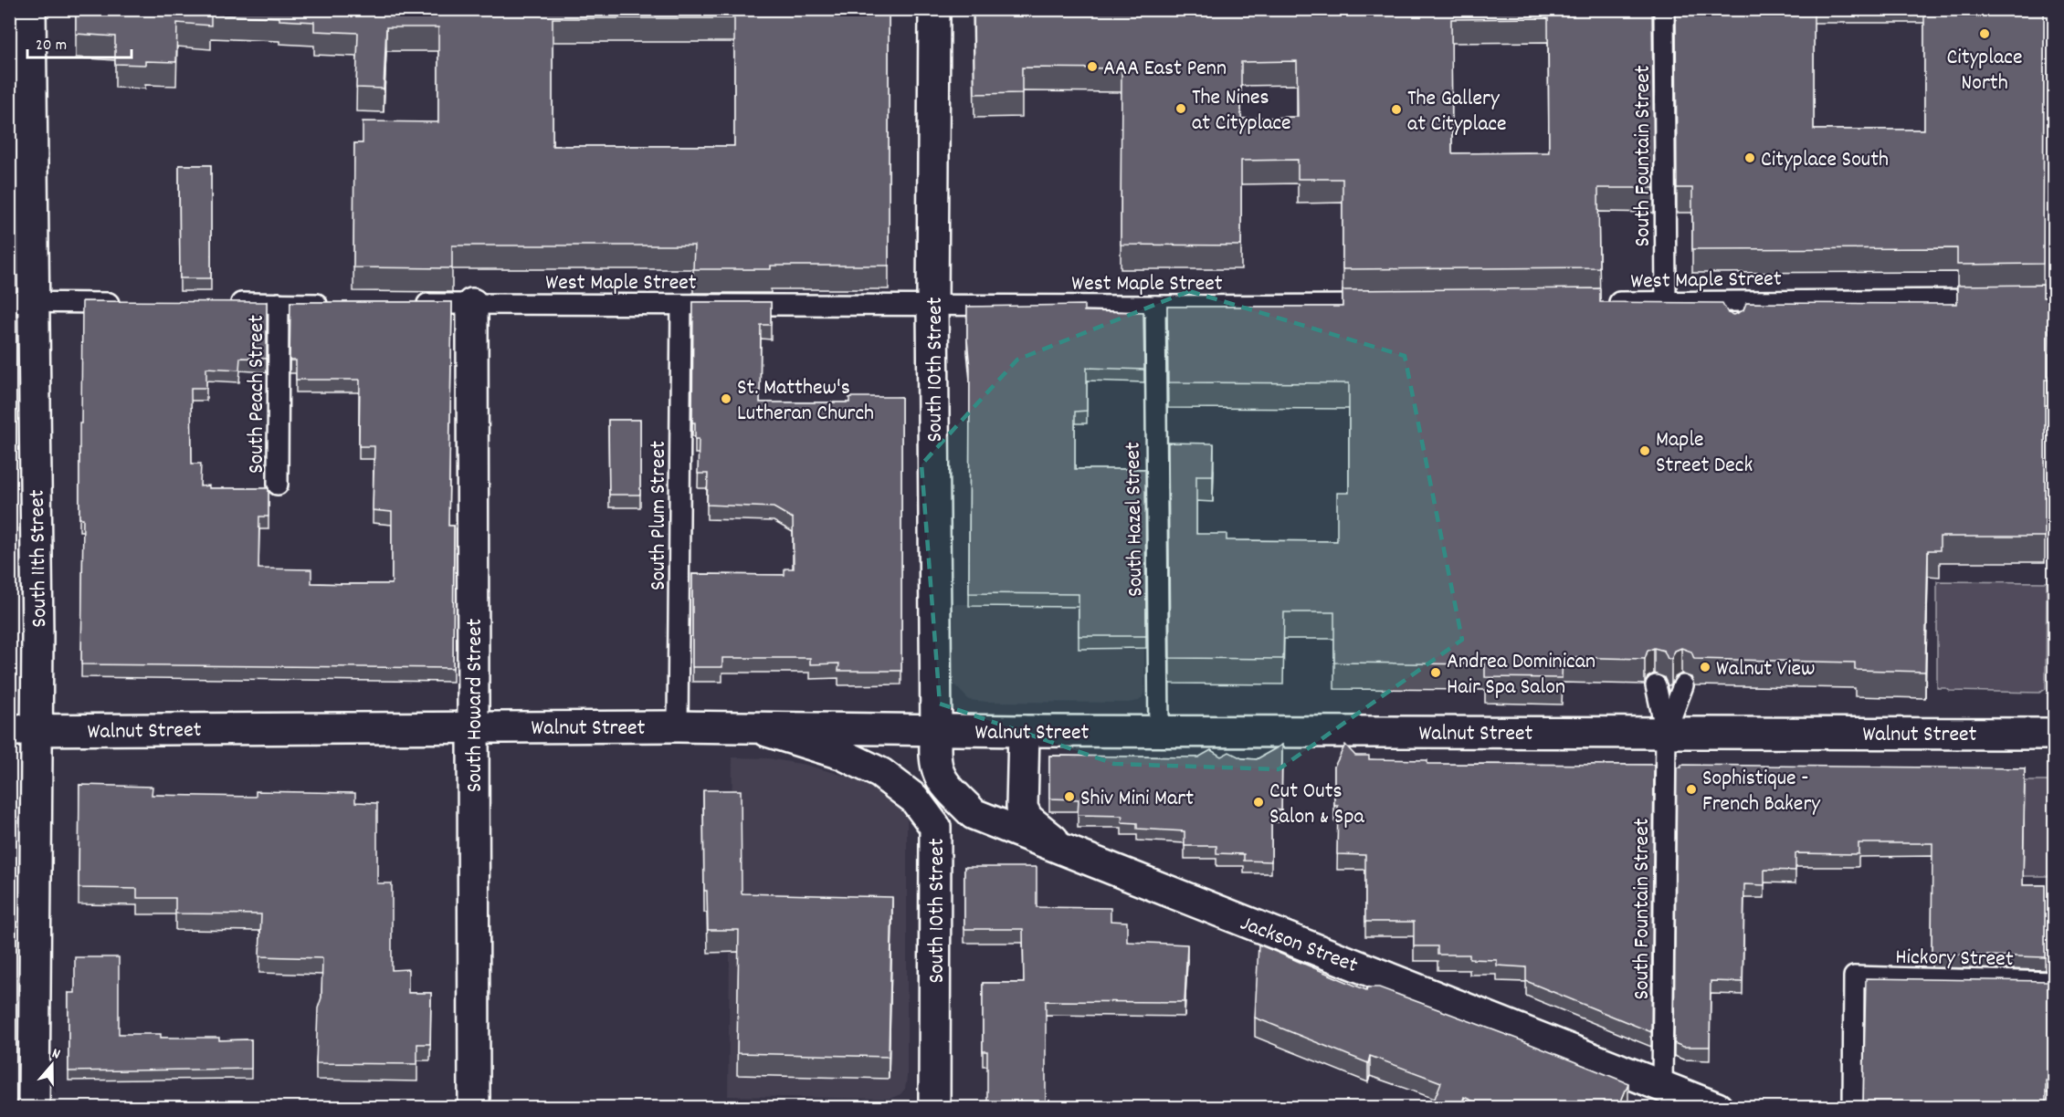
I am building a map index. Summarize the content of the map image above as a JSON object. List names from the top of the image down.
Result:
{
  "streets": {
    "street": [
      "South 10th Street",
      "South 11th Street",
      "South Howard Street",
      "Walnut Street",
      "Jackson Street"
    ],
    "lane": [
      "South Fountain Street",
      "West Maple Street",
      "South Peach Street",
      "South Plum Street",
      "South Hazel Street",
      "Hickory Street"
    ]
  },
  "crossings": [
    ["South Fountain Street", "West Maple Street"],
    ["South Fountain Street", "Walnut Street"],
    ["South Fountain Street", "Jackson Street"],
    ["West Maple Street", "South 10th Street"],
    ["West Maple Street", "South Plum Street"],
    ["West Maple Street", "South Hazel Street"],
    ["West Maple Street", "South Howard Street"],
    ["South 10th Street", "Walnut Street"],
    ["South 10th Street", "Jackson Street"],
    ["South Plum Street", "Walnut Street"],
    ["South Hazel Street", "Walnut Street"],
    ["South 11th Street", "Walnut Street"],
    ["South Howard Street", "Walnut Street"],
    ["Walnut Street", "Jackson Street"]
  ],
  "places": [
    "Cityplace North",
    "AAA East Penn",
    "The Nines at Cityplace",
    "The Gallery at Cityplace",
    "Cityplace South",
    "St. Matthew's Lutheran Church",
    "Maple Street Deck",
    "Walnut View",
    "Andrea Dominican Hair Spa Salon",
    "Sophistique - French Bakery",
    "Shiv Mini Mart",
    "Cut Outs Salon & Spa"
  ],
  "scale_bar": "20 m",
  "north": "top"
}
